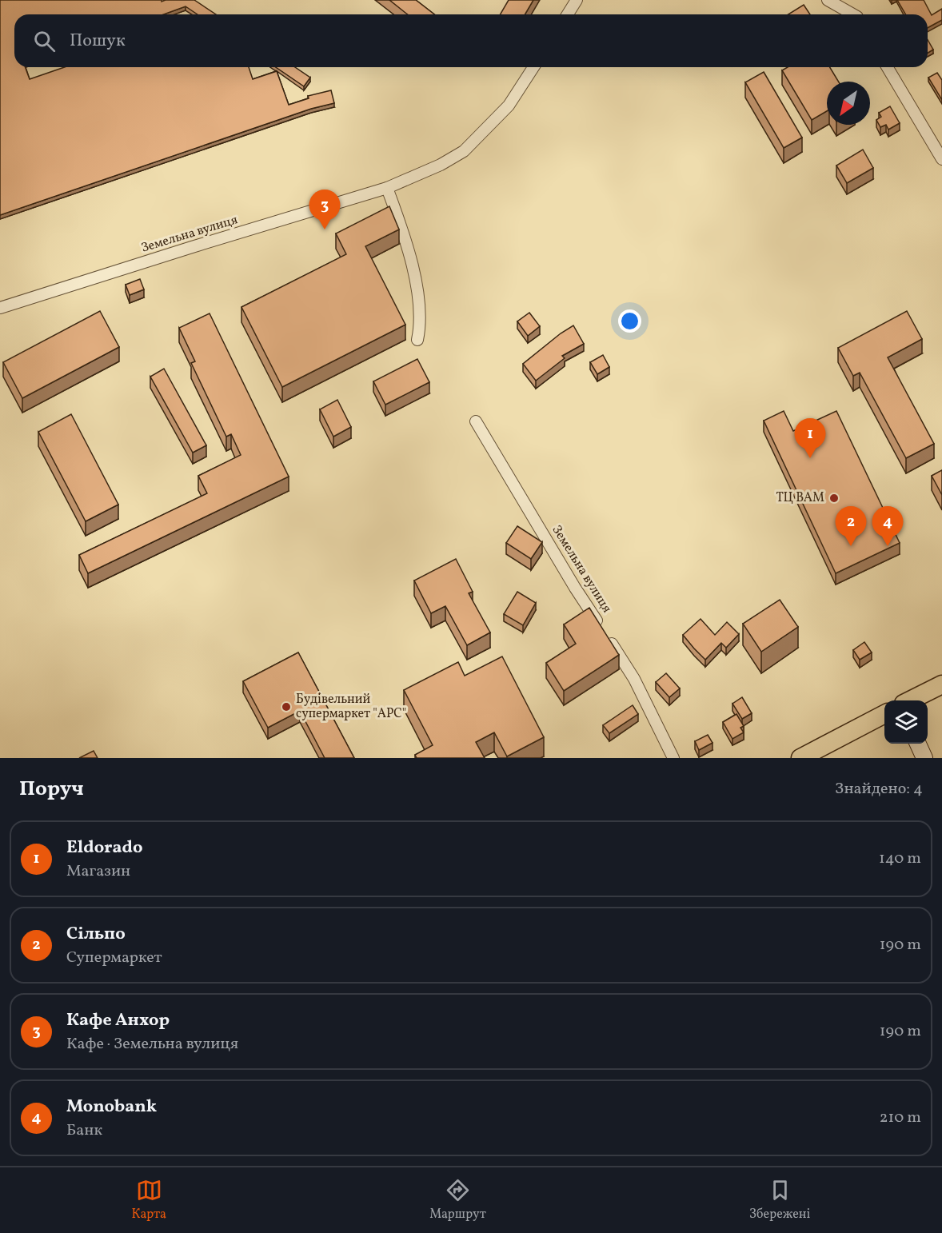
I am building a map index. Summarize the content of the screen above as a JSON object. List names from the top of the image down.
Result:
{
  "streets": {
    "street": ["Земельна вулиця"]
  },
  "places": ["ТЦ ВАМ", "Будівельний супермаркет \"АРС\""],
  "north": "bottom left",
  "page": {
    "search": "Пошук",
    "pins": [
      "3",
      "1",
      "2",
      "4"
    ],
    "heading": ["Поруч", "Знайдено: 4"],
    "list": [
      {
        "mark": "1",
        "name": "Eldorado",
        "note": "Магазин",
        "value": "140 m"
      },
      {
        "mark": "2",
        "name": "Сільпо",
        "note": "Супермаркет",
        "value": "190 m"
      },
      {
        "mark": "3",
        "name": "Кафе Анхор",
        "note": "Кафе · Земельна вулиця",
        "value": "190 m"
      },
      {
        "mark": "4",
        "name": "Monobank",
        "note": "Банк",
        "value": "210 m"
      }
    ],
    "nav": ["Карта", "Маршрут", "Збережені"]
  }
}
